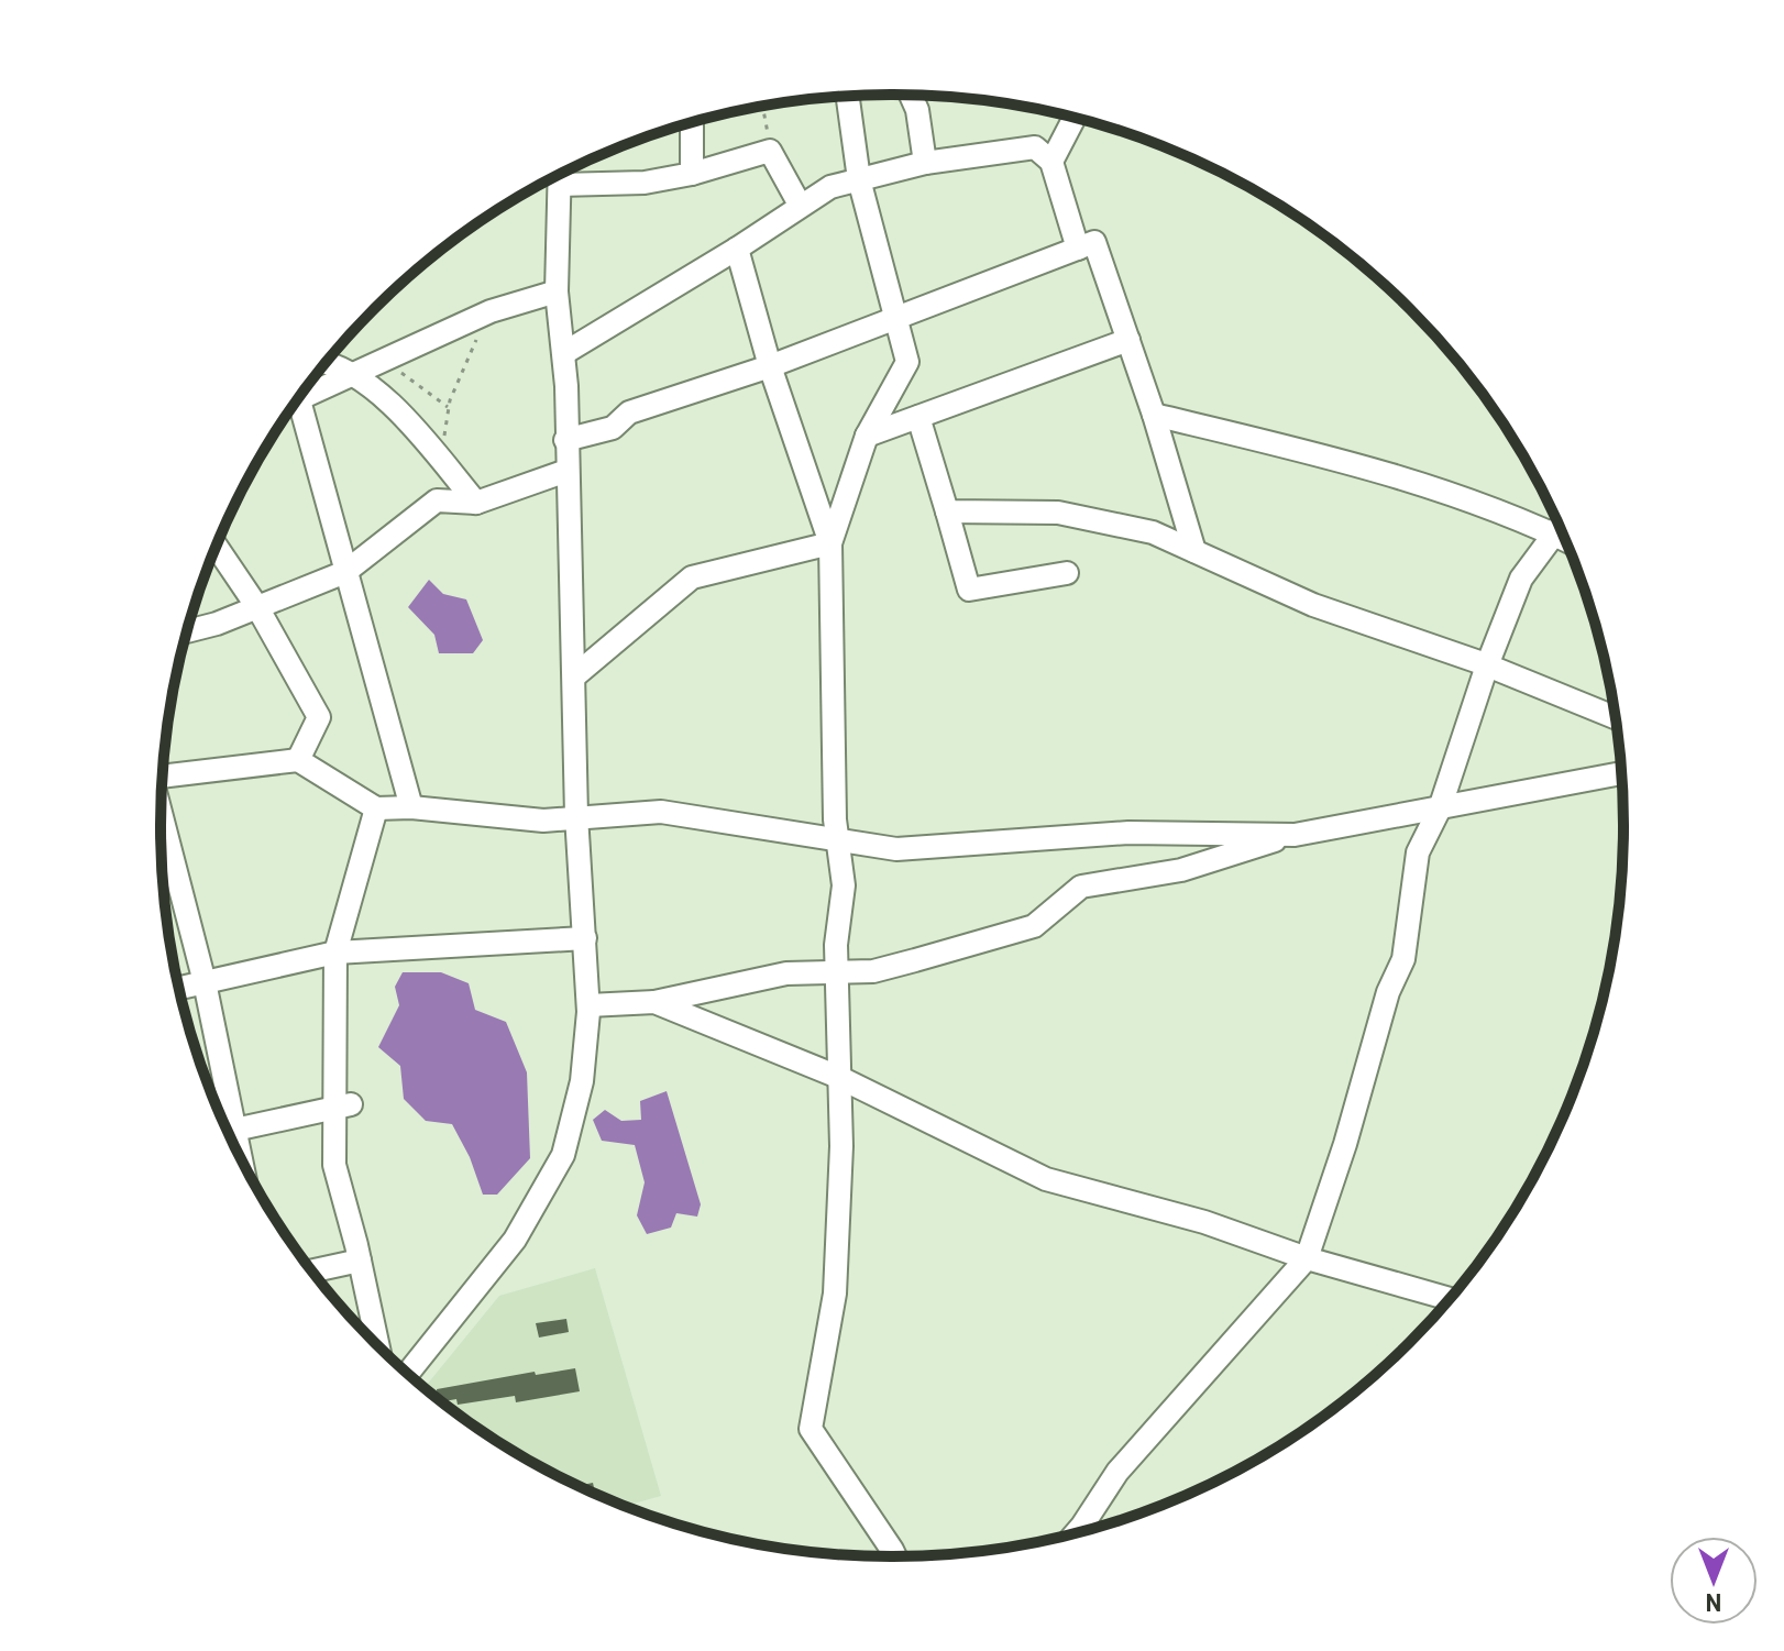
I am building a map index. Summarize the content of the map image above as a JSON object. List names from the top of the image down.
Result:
{
  "north": "bottom"
}
